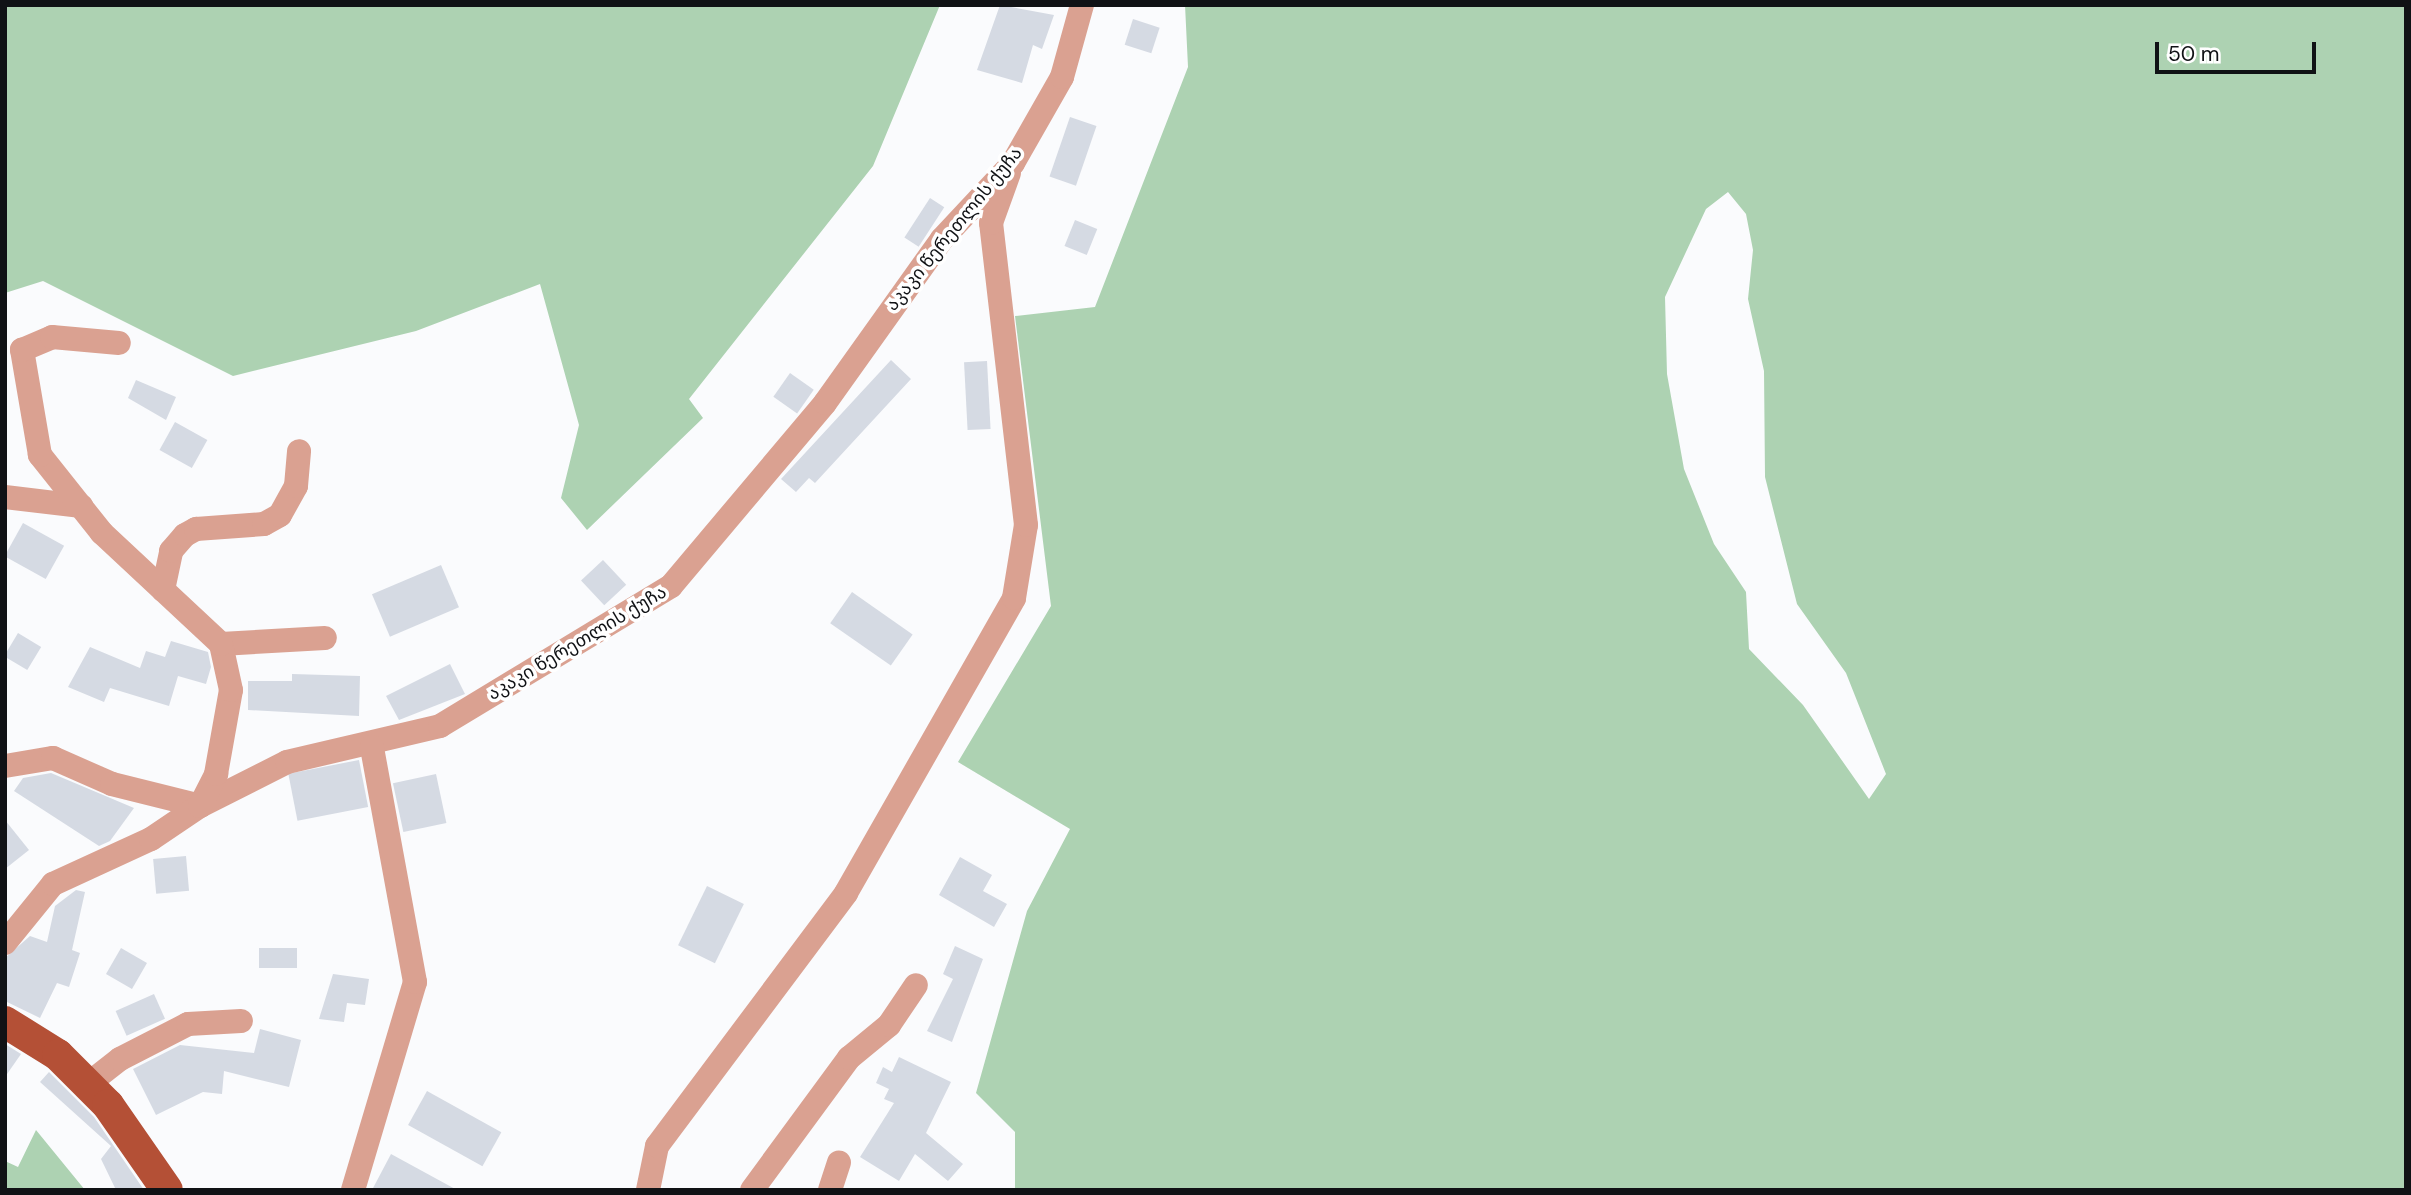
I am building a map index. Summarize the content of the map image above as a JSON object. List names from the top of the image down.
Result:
{
  "streets": {
    "street": ["აკაკი წერეთლის ქუჩა"]
  },
  "scale_bar": "50 m"
}
